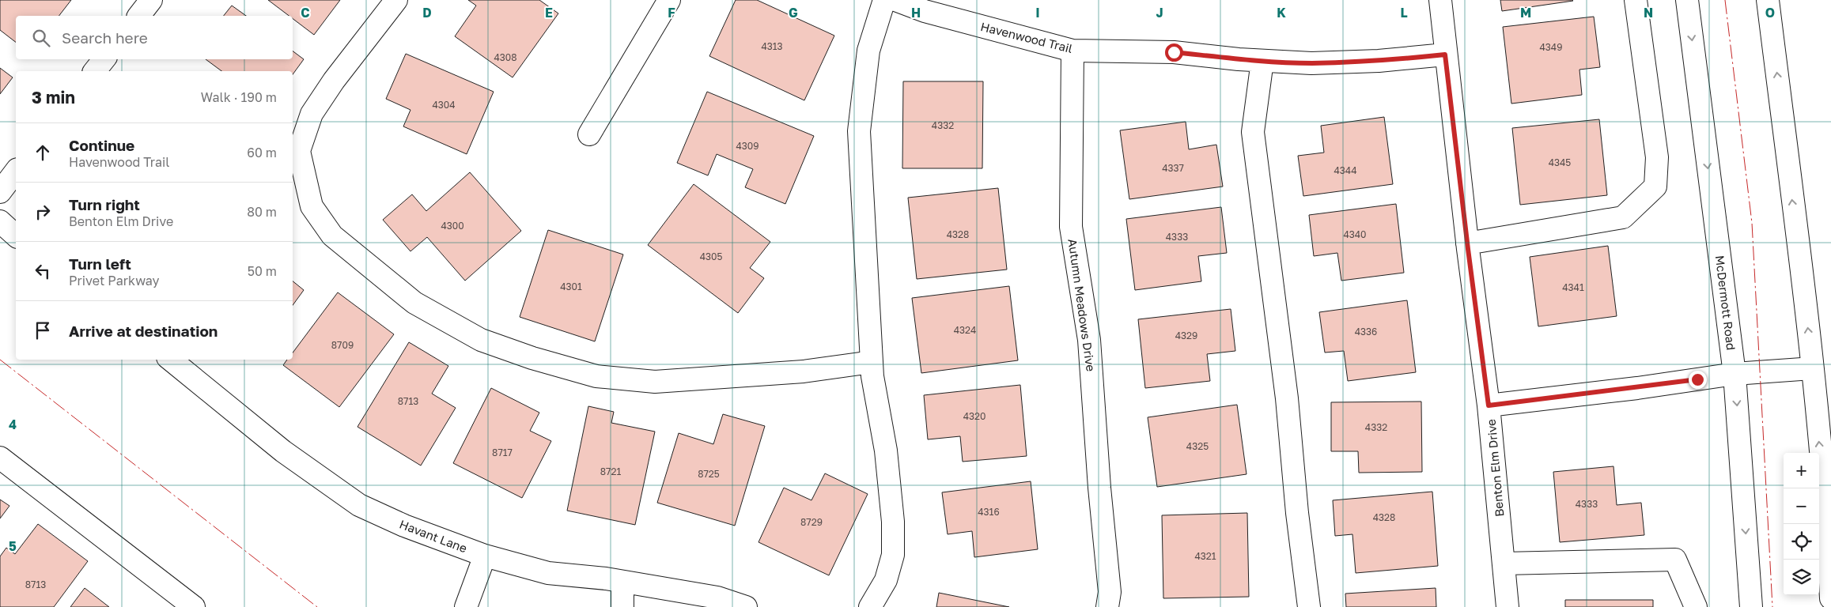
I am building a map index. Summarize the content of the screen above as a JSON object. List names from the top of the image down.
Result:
{
  "streets": {
    "street": [
      "Havenwood Trail",
      "McDermott Road",
      "Autumn Meadows Drive",
      "Benton Elm Drive",
      "Havant Lane"
    ]
  },
  "crossings": [
    ["Havenwood Trail", "Autumn Meadows Drive"],
    ["Havenwood Trail", "Benton Elm Drive"]
  ],
  "house_numbers": [
    "4313",
    "4349",
    "4308",
    "4304",
    "4332",
    "4309",
    "4345",
    "4337",
    "4344",
    "4300",
    "4328",
    "4340",
    "4333",
    "4305",
    "4301",
    "4341",
    "4324",
    "4336",
    "4329",
    "8709",
    "8713",
    "4320",
    "4332",
    "4325",
    "8717",
    "8721",
    "8725",
    "4333",
    "4316",
    "4328",
    "8729",
    "4321",
    "8713"
  ],
  "page": {
    "search": "Search here",
    "heading": ["3 min", "Walk · 190 m"],
    "list": [
      ["Continue", "Havenwood Trail", "60 m"],
      ["Turn right", "Benton Elm Drive", "80 m"],
      ["Turn left", "Privet Parkway", "50 m"],
      "Arrive at destination"
    ],
    "map_buttons": ["+", "−"]
  },
  "grid": {
    "columns": [
      "C",
      "D",
      "E",
      "F",
      "G",
      "H",
      "I",
      "J",
      "K",
      "L",
      "M",
      "N",
      "O"
    ],
    "rows": ["4", "5"]
  }
}
